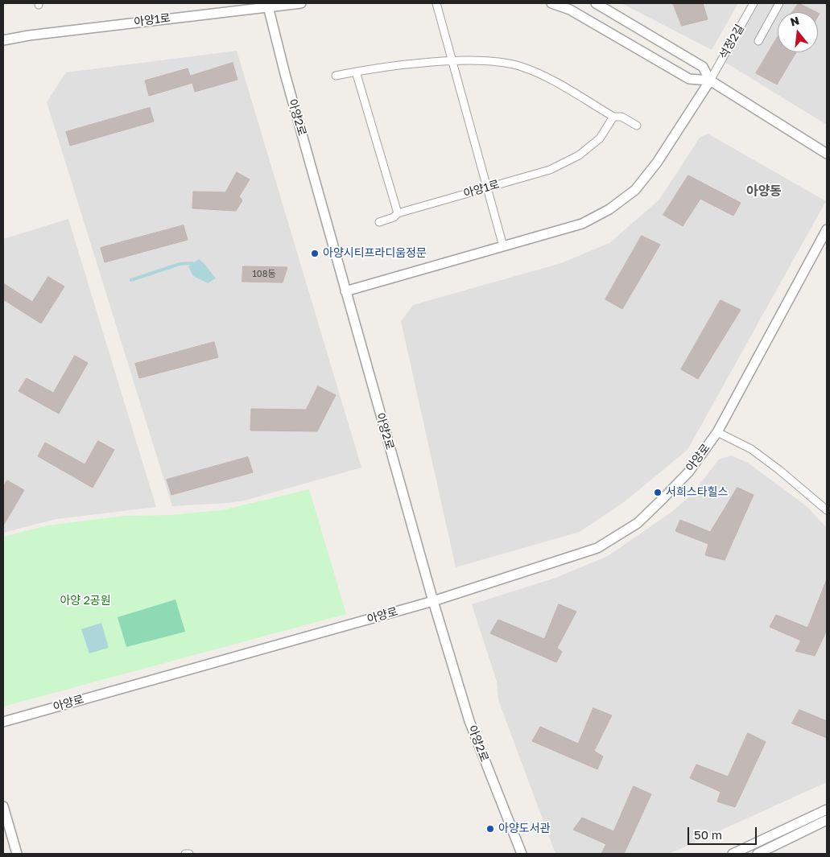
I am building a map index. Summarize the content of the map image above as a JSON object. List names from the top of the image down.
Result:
{
  "streets": {
    "street": [
      "아양1로",
      "석정2길",
      "아양2로",
      "아양로"
    ]
  },
  "crossings": [
    ["아양1로", "아양2로"],
    ["아양2로", "아양로"]
  ],
  "districts": ["아양동"],
  "parks": ["아양 2공원"],
  "places": ["아양시티프라디움정문", "서희스타힐스", "아양도서관"],
  "house_numbers": ["108동"],
  "scale_bar": "50 m",
  "north": "top"
}
